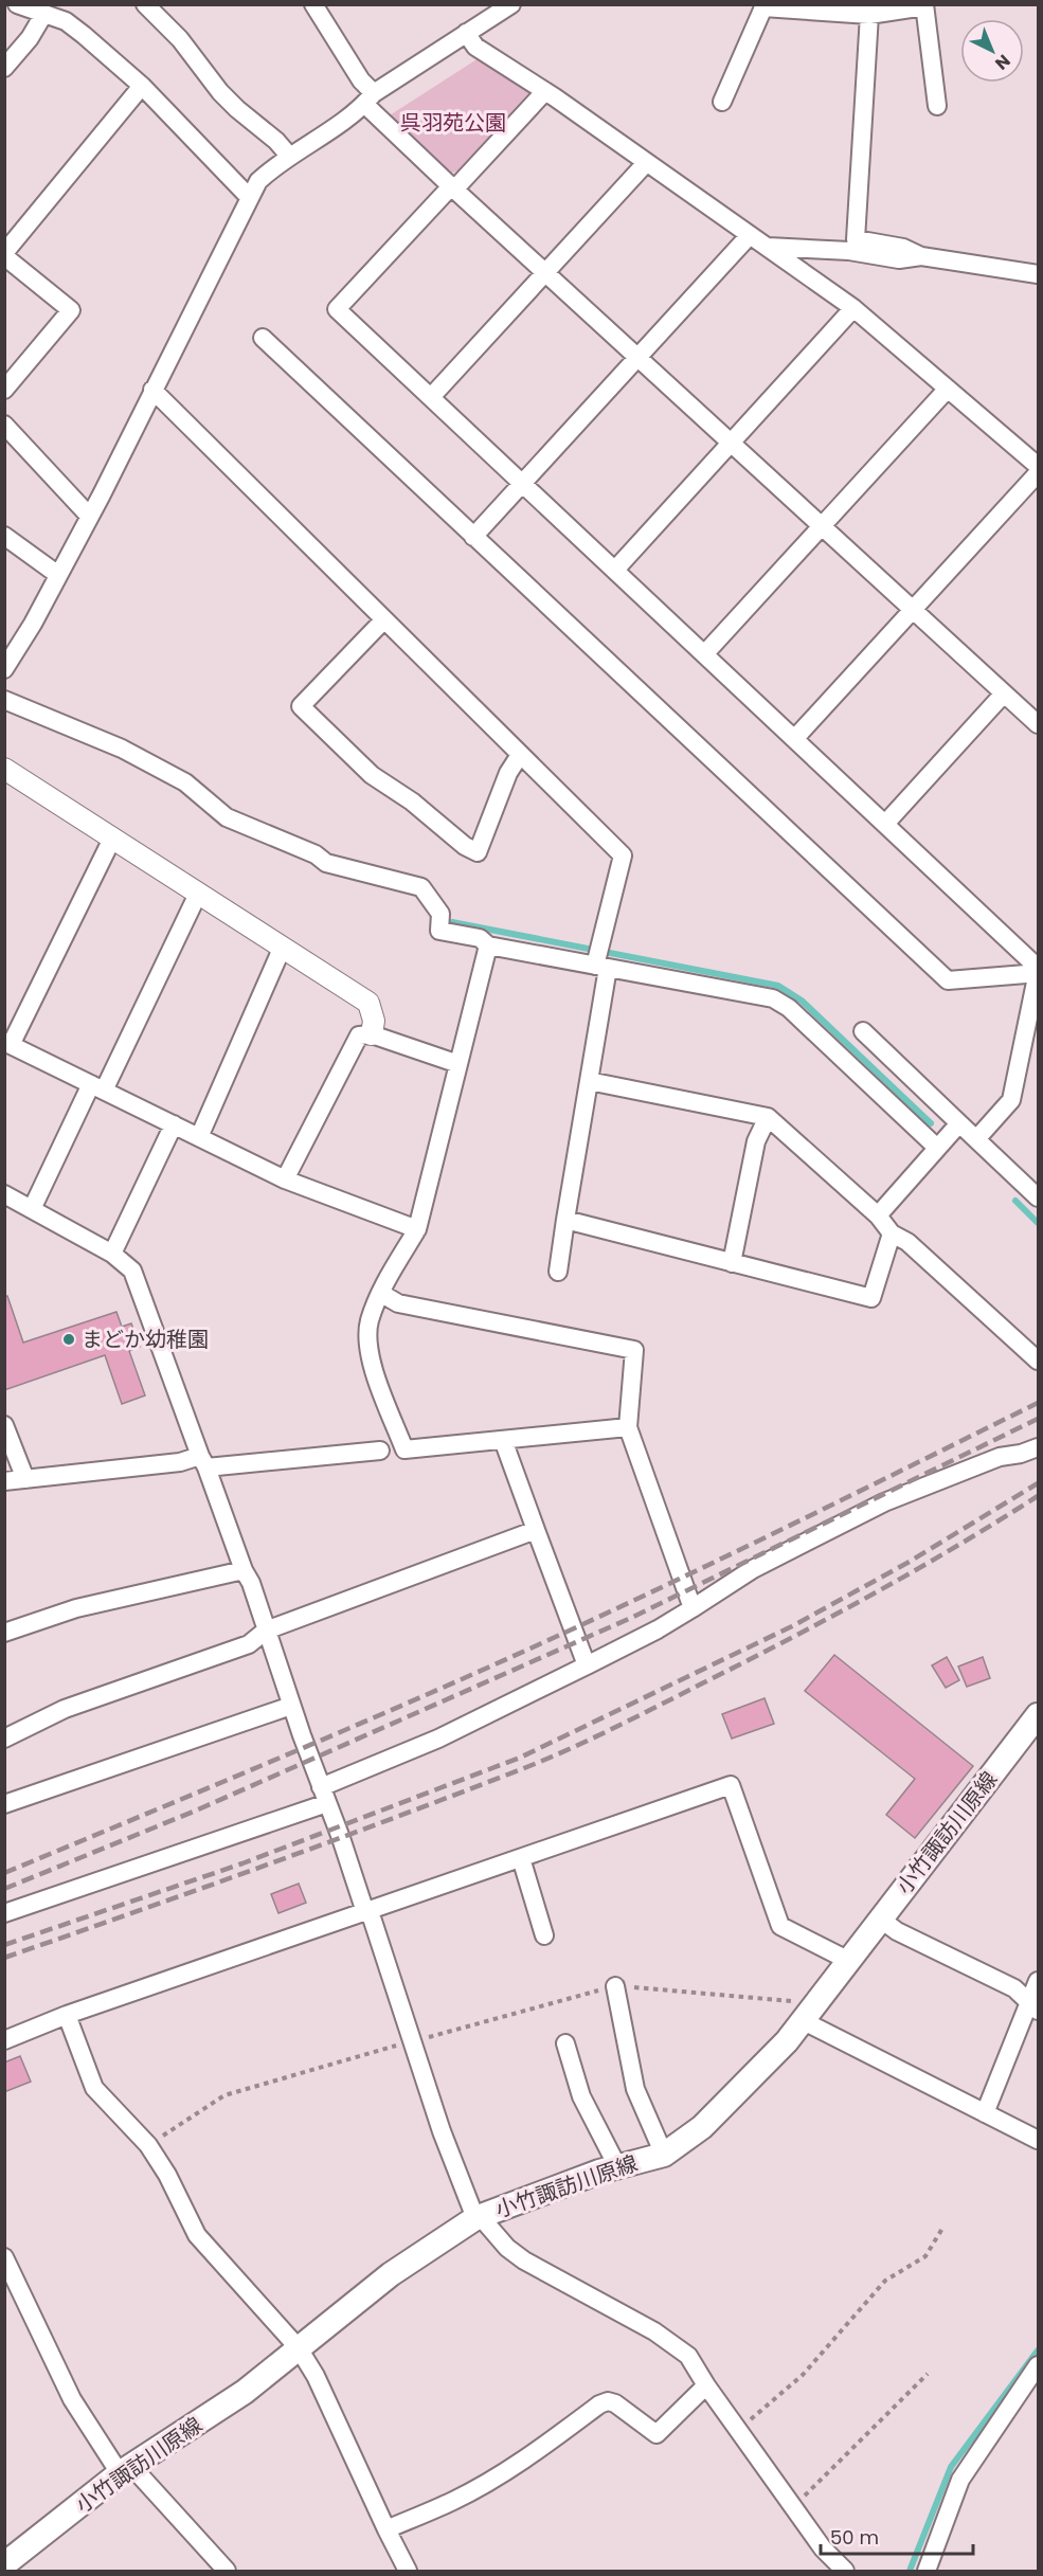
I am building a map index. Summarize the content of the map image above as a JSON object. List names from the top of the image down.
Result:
{
  "streets": {
    "main road": ["小竹諏訪川原線"]
  },
  "parks": ["呉羽苑公園"],
  "places": ["まどか幼稚園"],
  "scale_bar": "50 m",
  "north": "bottom right"
}
